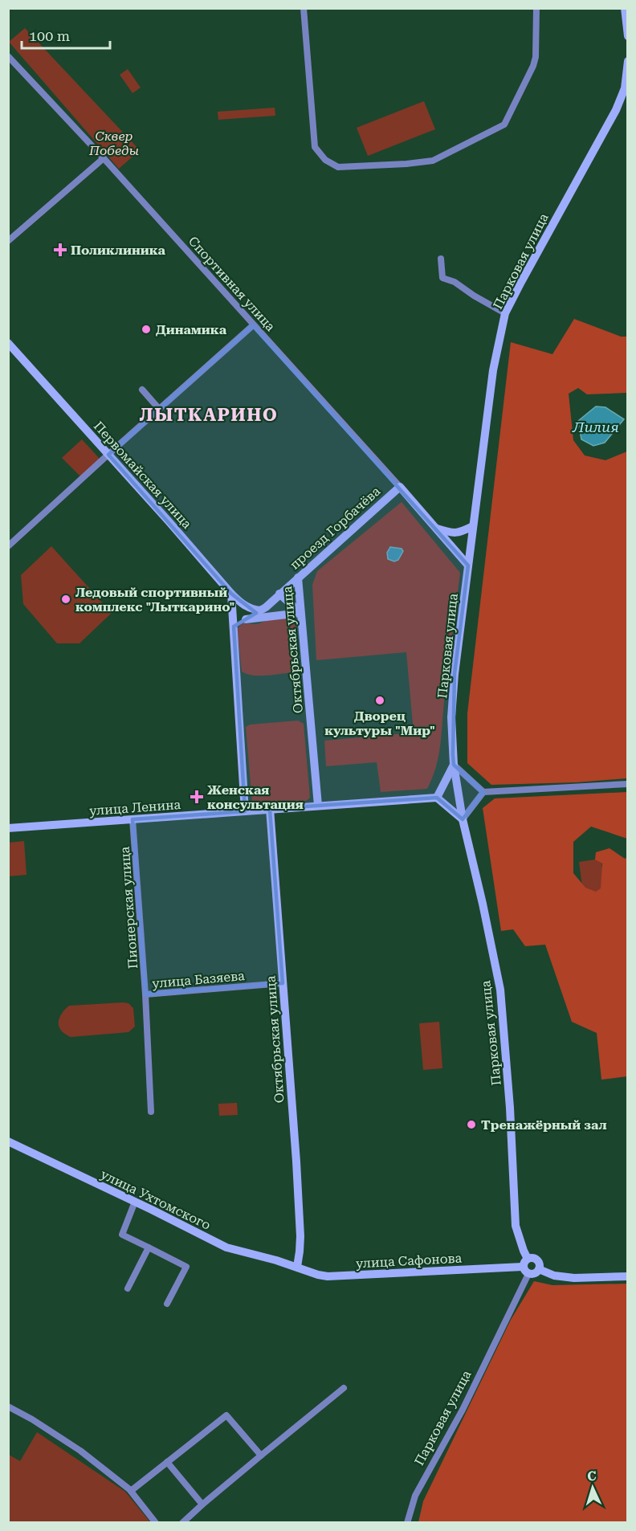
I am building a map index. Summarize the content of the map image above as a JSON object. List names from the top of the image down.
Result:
{
  "streets": {
    "street": [
      "Парковая улица",
      "Спортивная улица",
      "Первомайская улица",
      "проезд Горбачёва",
      "Октябрьская улица",
      "улица Ленина",
      "Пионерская улица",
      "улица Базяева",
      "улица Ухтомского",
      "улица Сафонова"
    ]
  },
  "crossings": [
    ["Парковая улица", "Спортивная улица"],
    ["Парковая улица", "улица Сафонова"],
    ["Спортивная улица", "проезд Горбачёва"],
    ["Первомайская улица", "проезд Горбачёва"],
    ["проезд Горбачёва", "Октябрьская улица"],
    ["Октябрьская улица", "улица Ленина"],
    ["Октябрьская улица", "улица Базяева"],
    ["Октябрьская улица", "улица Ухтомского"],
    ["Октябрьская улица", "улица Сафонова"],
    ["улица Ленина", "Пионерская улица"],
    ["Пионерская улица", "улица Базяева"],
    ["улица Ухтомского", "улица Сафонова"]
  ],
  "districts": ["ЛЫТКАРИНО"],
  "water": ["Лилия"],
  "parks": ["Сквер Победы"],
  "places": {
    "health": ["Поликлиника", "Женская консультация"],
    "other": [
      "Динамика",
      "Ледовый спортивный комплекс \"Лыткарино\"",
      "Дворец культуры \"Мир\"",
      "Тренажёрный зал"
    ]
  },
  "scale_bar": "100 m",
  "north": "top"
}
